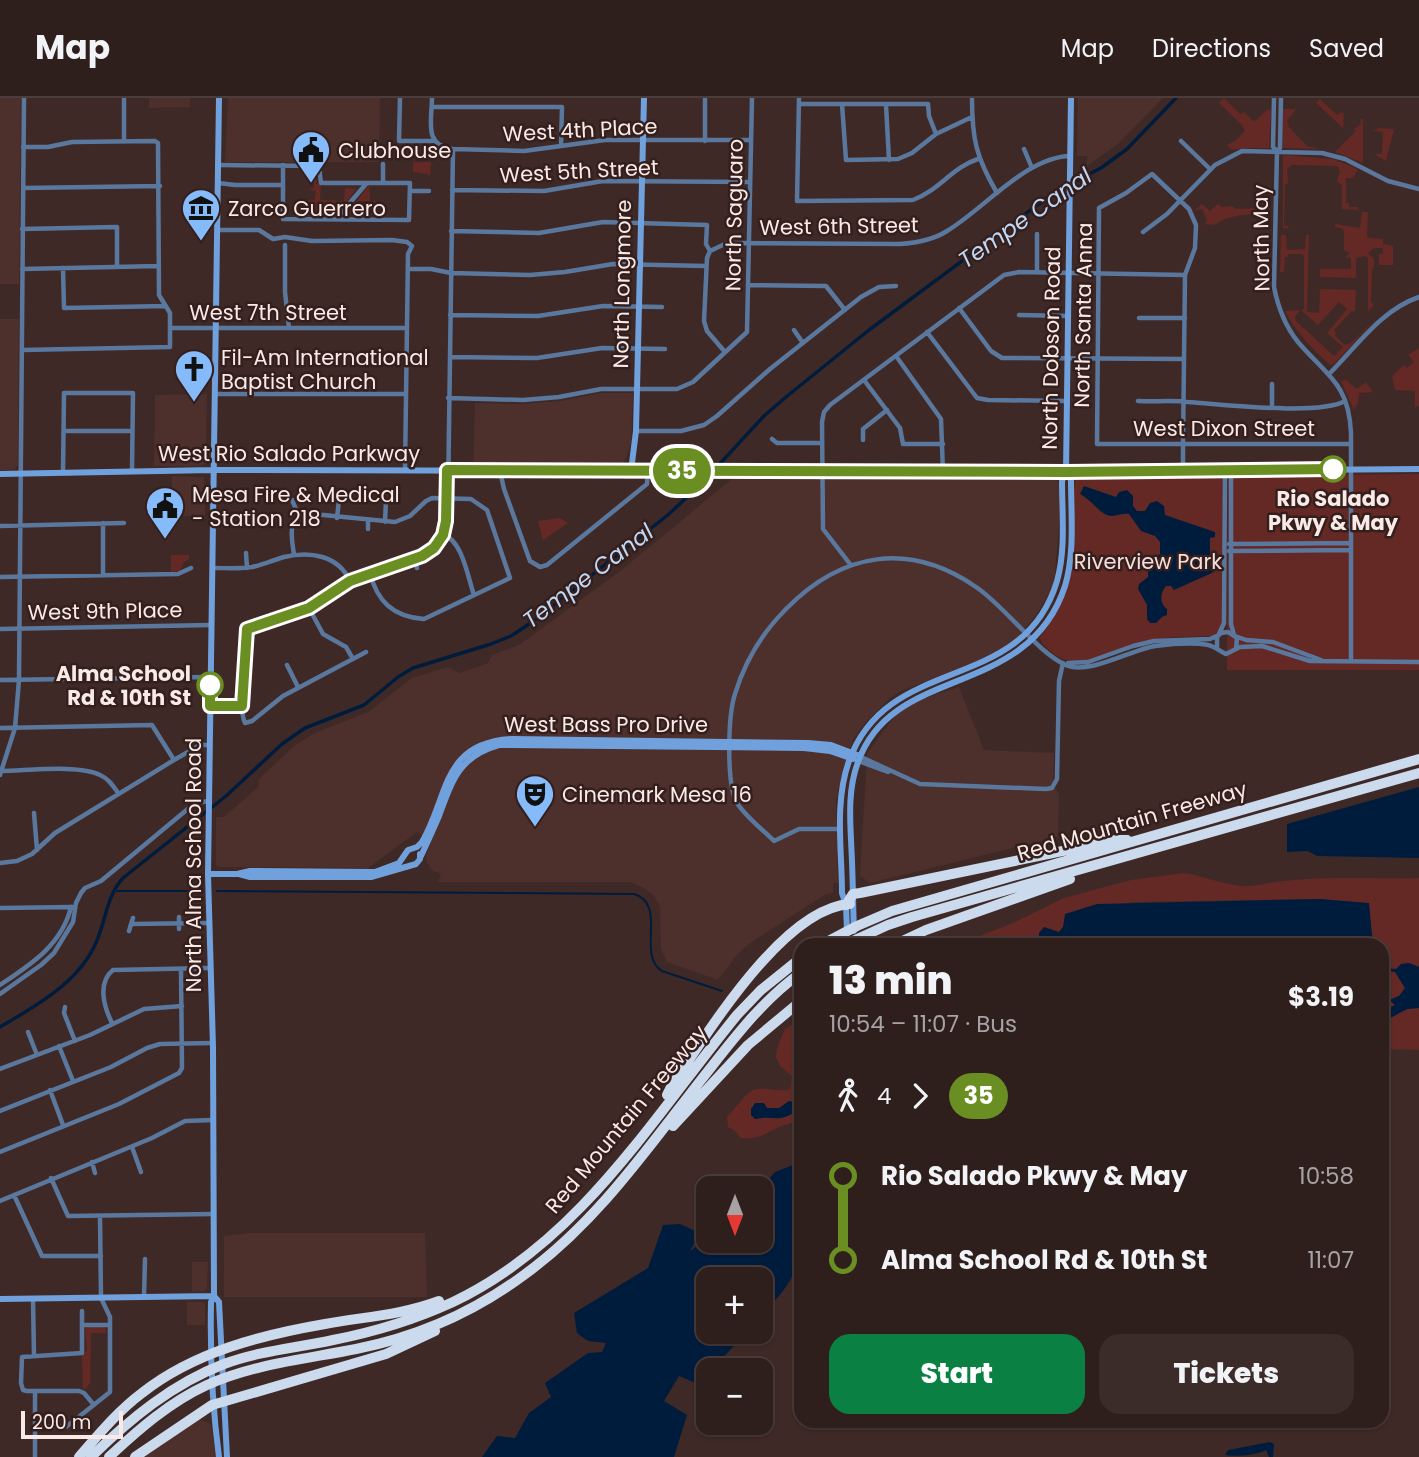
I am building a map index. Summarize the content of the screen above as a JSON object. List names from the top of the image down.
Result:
{
  "streets": {
    "highway": ["Red Mountain Freeway"],
    "main road": [
      "North Longmore",
      "North Dobson Road",
      "West Rio Salado Parkway",
      "West Bass Pro Drive",
      "North Alma School Road"
    ],
    "street": [
      "West 4th Place",
      "West 5th Street",
      "North Saguaro",
      "West 6th Street",
      "North May",
      "West 7th Street",
      "North Santa Anna",
      "West Dixon Street",
      "West 9th Place"
    ]
  },
  "crossings": [
    ["West 4th Place", "North Saguaro"],
    ["West 4th Place", "North Longmore"],
    ["West 5th Street", "North Saguaro"],
    ["West 5th Street", "North Longmore"],
    ["North Saguaro", "West 6th Street"],
    ["West 6th Street", "North Dobson Road"],
    ["North May", "West Dixon Street"],
    ["North May", "West Rio Salado Parkway"],
    ["North Longmore", "West Rio Salado Parkway"],
    ["West 7th Street", "North Alma School Road"],
    ["North Santa Anna", "West Dixon Street"],
    ["North Dobson Road", "West Rio Salado Parkway"],
    ["North Dobson Road", "West Bass Pro Drive"],
    ["West Rio Salado Parkway", "North Alma School Road"],
    ["West 9th Place", "North Alma School Road"],
    ["West Bass Pro Drive", "North Alma School Road"]
  ],
  "water": ["Tempe Canal"],
  "parks": ["Riverview Park"],
  "places": {
    "public building": ["Clubhouse", "Mesa Fire & Medical - Station 218"],
    "museum": ["Zarco Guerrero"],
    "church": ["Fil-Am International Baptist Church"],
    "other": ["Rio Salado Pkwy & May", "Alma School Rd & 10th St"],
    "theatre": ["Cinemark Mesa 16"]
  },
  "lines": ["bus line 35"],
  "scale_bar": "200 m",
  "north": "bottom",
  "page": {
    "header": "Map",
    "nav": ["Map", "Directions", "Saved"],
    "on_map": "35",
    "heading": ["13 min", "10:54 – 11:07 · Bus", "$3.19"],
    "legs": ["4", "35"],
    "list": [
      {
        "name": "Rio Salado Pkwy & May",
        "value": "10:58"
      },
      {
        "name": "Alma School Rd & 10th St",
        "value": "11:07"
      }
    ],
    "map_buttons": ["+", "−"],
    "buttons": ["Start", "Tickets"],
    "scale": "200 m"
  }
}
